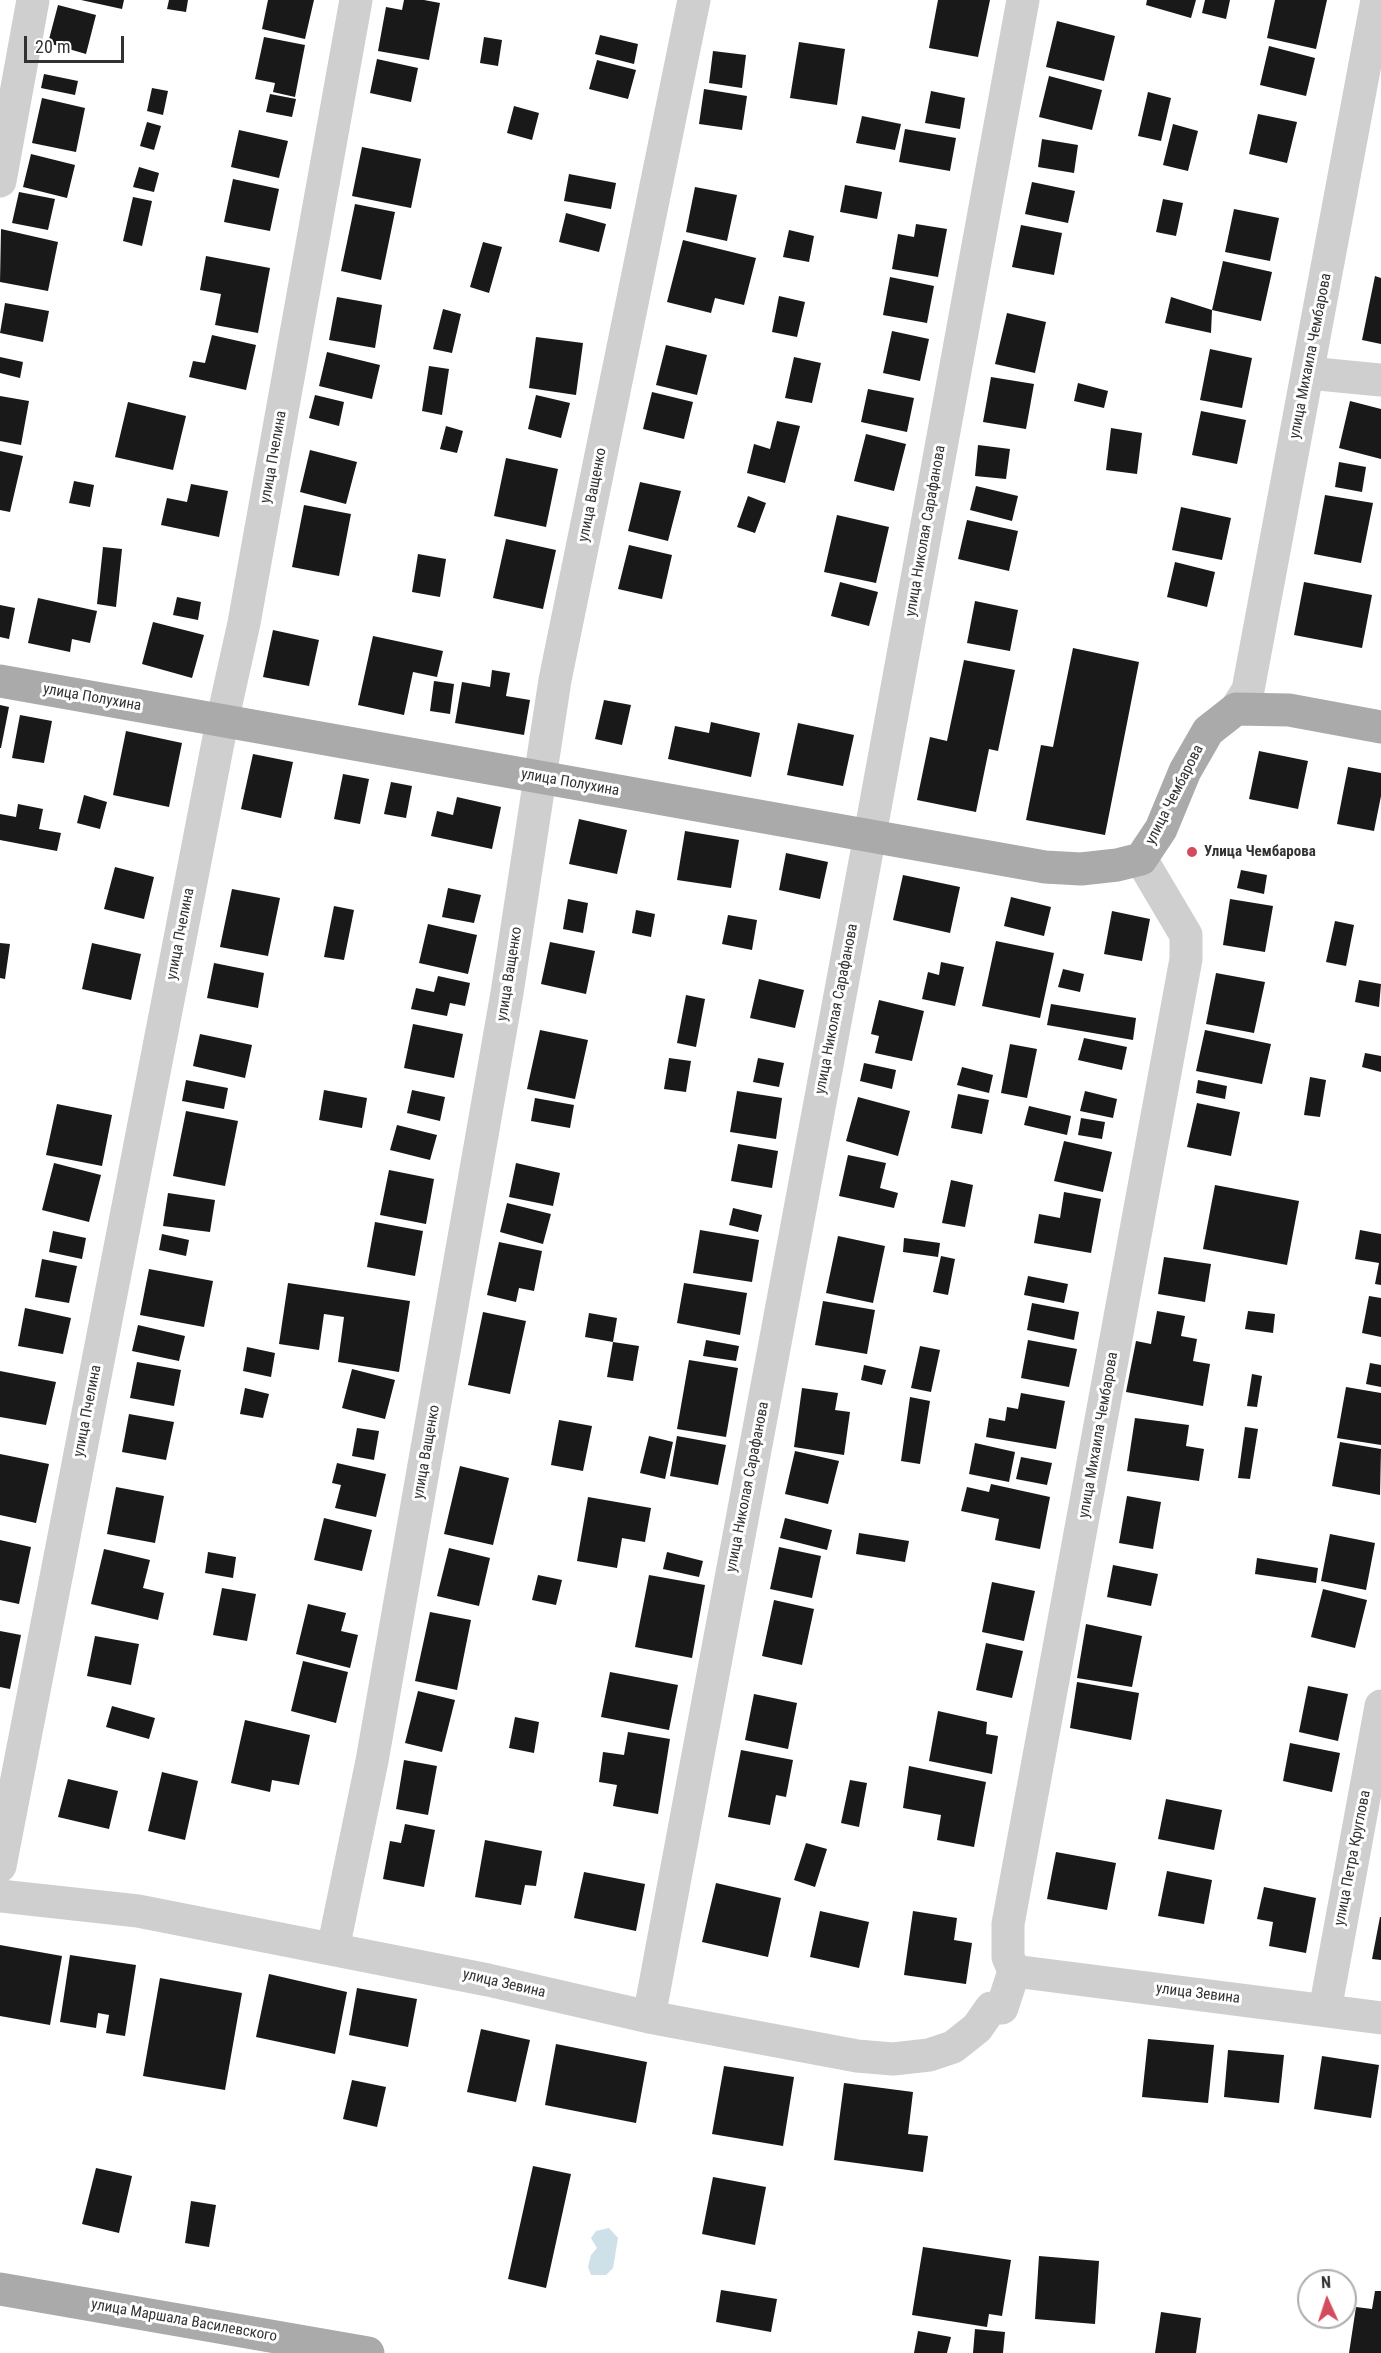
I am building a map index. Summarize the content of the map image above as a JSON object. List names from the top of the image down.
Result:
{
  "streets": {
    "main road": ["улица Полухина", "улица Чембарова", "улица Маршала Василевского"],
    "street": [
      "улица Михаила Чембарова",
      "улица Пчелина",
      "улица Ващенко",
      "улица Николая Сарафанова",
      "улица Петра Круглова",
      "улица Зевина"
    ]
  },
  "crossings": [
    ["улица Михаила Чембарова", "улица Полухина"],
    ["улица Михаила Чембарова", "улица Чембарова"],
    ["улица Михаила Чембарова", "улица Зевина"],
    ["улица Пчелина", "улица Полухина"],
    ["улица Ващенко", "улица Полухина"],
    ["улица Ващенко", "улица Зевина"],
    ["улица Николая Сарафанова", "улица Полухина"],
    ["улица Николая Сарафанова", "улица Зевина"],
    ["улица Полухина", "улица Чембарова"],
    ["улица Петра Круглова", "улица Зевина"]
  ],
  "places": ["Улица Чембарова"],
  "scale_bar": "20 m",
  "north": "top"
}
